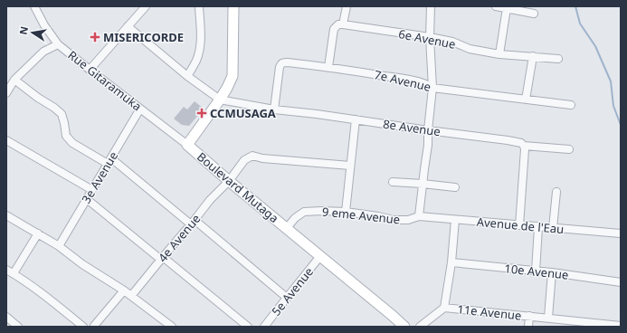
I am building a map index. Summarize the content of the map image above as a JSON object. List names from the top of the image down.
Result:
{
  "streets": {
    "street": [
      "6e Avenue",
      "Rue Gitaramuka",
      "7e Avenue",
      "8e Avenue",
      "3e Avenue",
      "Boulevard Mutaga",
      "9 eme Avenue",
      "Avenue de l'Eau",
      "4e Avenue",
      "10e Avenue",
      "5e Avenue",
      "11e Avenue"
    ]
  },
  "crossings": [
    ["Rue Gitaramuka", "3e Avenue"],
    ["Rue Gitaramuka", "Boulevard Mutaga"],
    ["7e Avenue", "8e Avenue"],
    ["8e Avenue", "Boulevard Mutaga"],
    ["Boulevard Mutaga", "9 eme Avenue"],
    ["Boulevard Mutaga", "4e Avenue"],
    ["Boulevard Mutaga", "5e Avenue"],
    ["9 eme Avenue", "Avenue de l'Eau"]
  ],
  "places": {
    "health": ["MISERICORDE", "CCMUSAGA"]
  },
  "north": "left"
}
